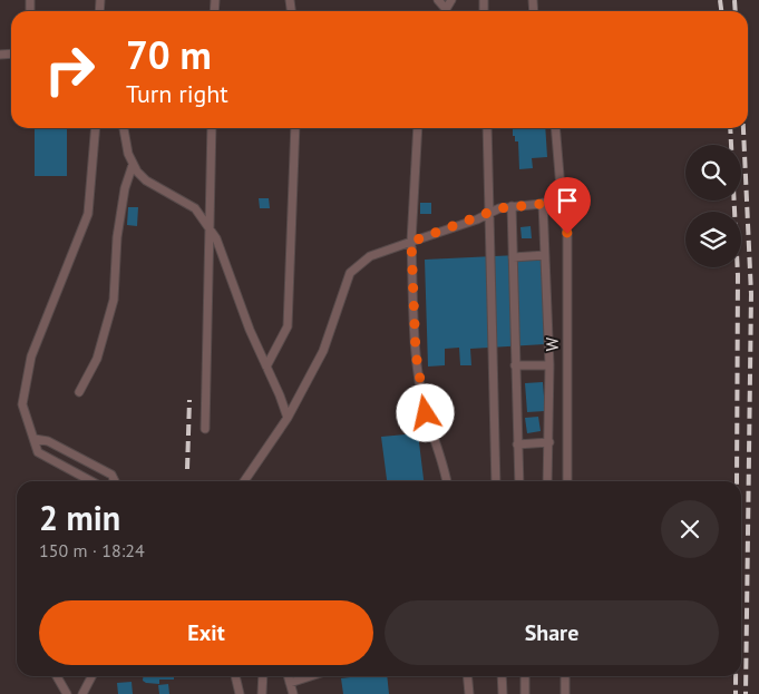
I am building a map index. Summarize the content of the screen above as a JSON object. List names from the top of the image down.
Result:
{
  "streets": {
    "lane": ["W"]
  },
  "page": {
    "turn": ["70 m", "Turn right"],
    "heading": ["2 min", "150 m · 18:24"],
    "buttons": ["Exit", "Share"]
  }
}
